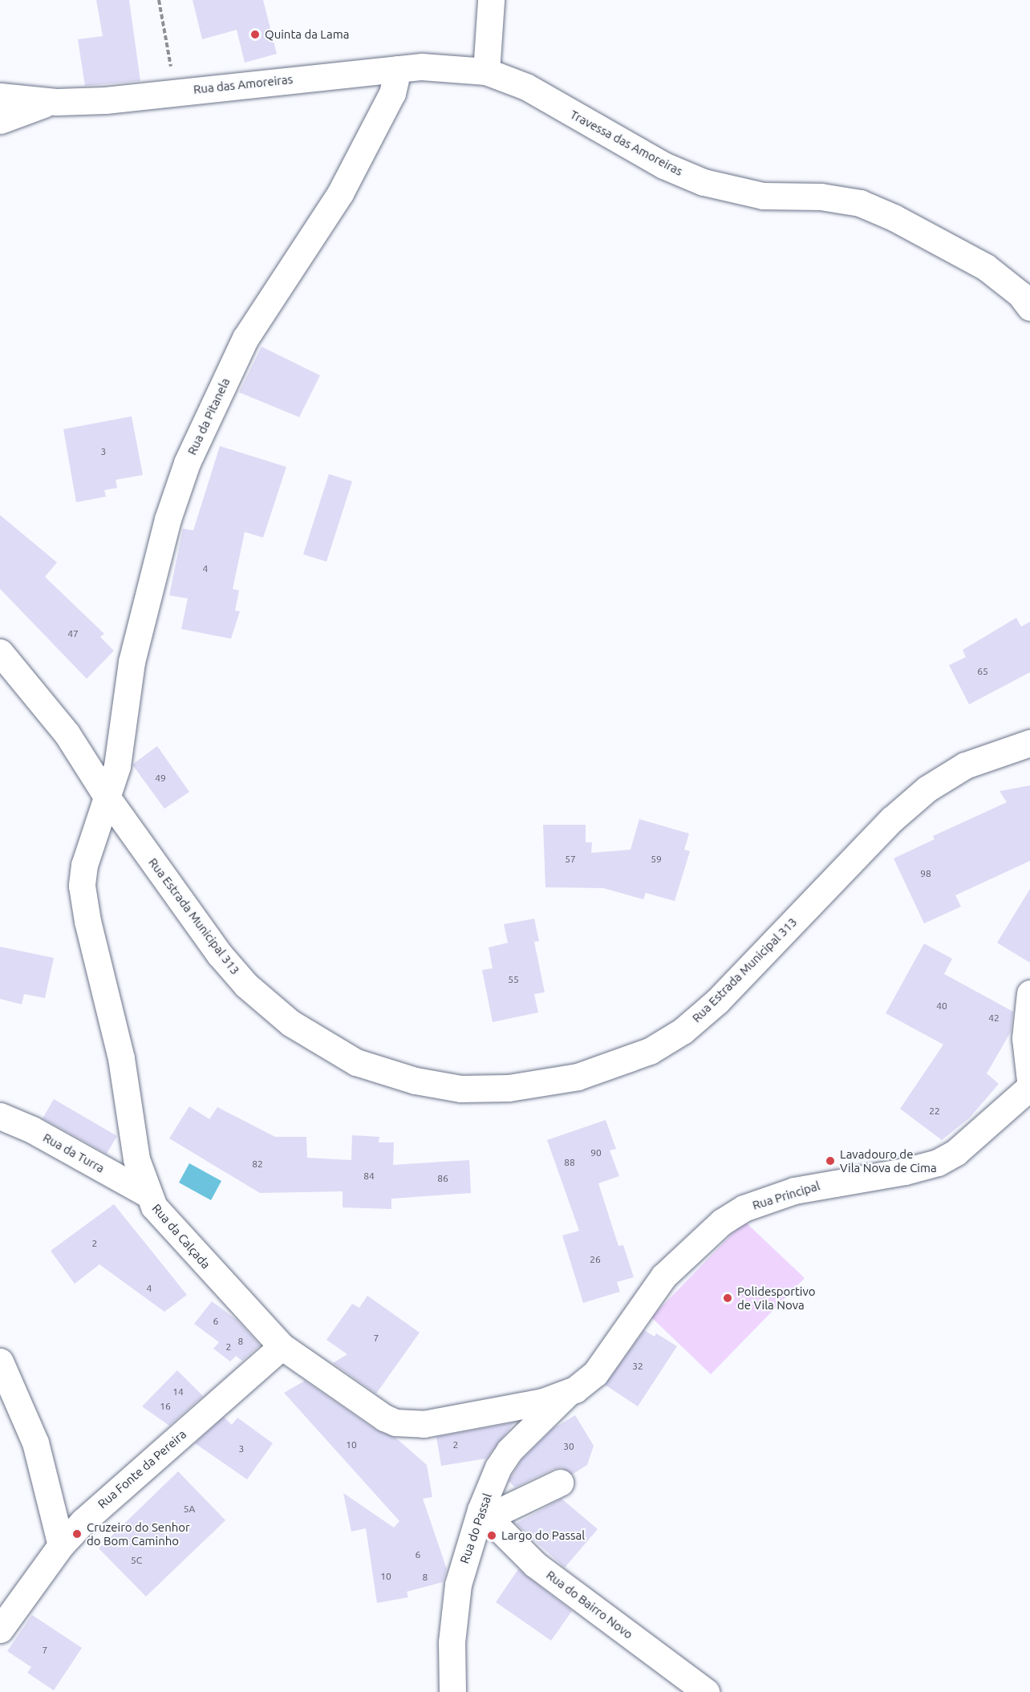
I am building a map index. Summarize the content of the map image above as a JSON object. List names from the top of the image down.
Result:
{
  "streets": {
    "street": [
      "Rua das Amoreiras",
      "Travessa das Amoreiras",
      "Rua da Pitanela",
      "Rua Estrada Municipal 313",
      "Rua da Turra",
      "Rua Principal",
      "Rua da Calçada",
      "Rua Fonte da Pereira",
      "Rua do Passal",
      "Rua do Bairro Novo"
    ]
  },
  "crossings": [
    ["Rua das Amoreiras", "Travessa das Amoreiras"],
    ["Rua das Amoreiras", "Rua da Pitanela"],
    ["Rua da Pitanela", "Rua Estrada Municipal 313"],
    ["Rua da Pitanela", "Rua da Calçada"],
    ["Rua Estrada Municipal 313", "Rua da Calçada"],
    ["Rua da Turra", "Rua da Calçada"],
    ["Rua Principal", "Rua da Calçada"],
    ["Rua Principal", "Rua do Passal"],
    ["Rua da Calçada", "Rua Fonte da Pereira"],
    ["Rua da Calçada", "Rua do Passal"],
    ["Rua do Passal", "Rua do Bairro Novo"]
  ],
  "places": [
    "Quinta da Lama",
    "Lavadouro de Vila Nova de Cima",
    "Polidesportivo de Vila Nova",
    "Cruzeiro do Senhor do Bom Caminho",
    "Largo do Passal"
  ],
  "house_numbers": [
    "3",
    "4",
    "47",
    "65",
    "49",
    "57",
    "59",
    "98",
    "55",
    "40",
    "42",
    "22",
    "90",
    "88",
    "82",
    "84",
    "86",
    "2",
    "26",
    "4",
    "6",
    "7",
    "8",
    "2",
    "32",
    "14",
    "16",
    "10",
    "2",
    "30",
    "3",
    "5A",
    "6",
    "5C",
    "10",
    "8",
    "7"
  ]
}
